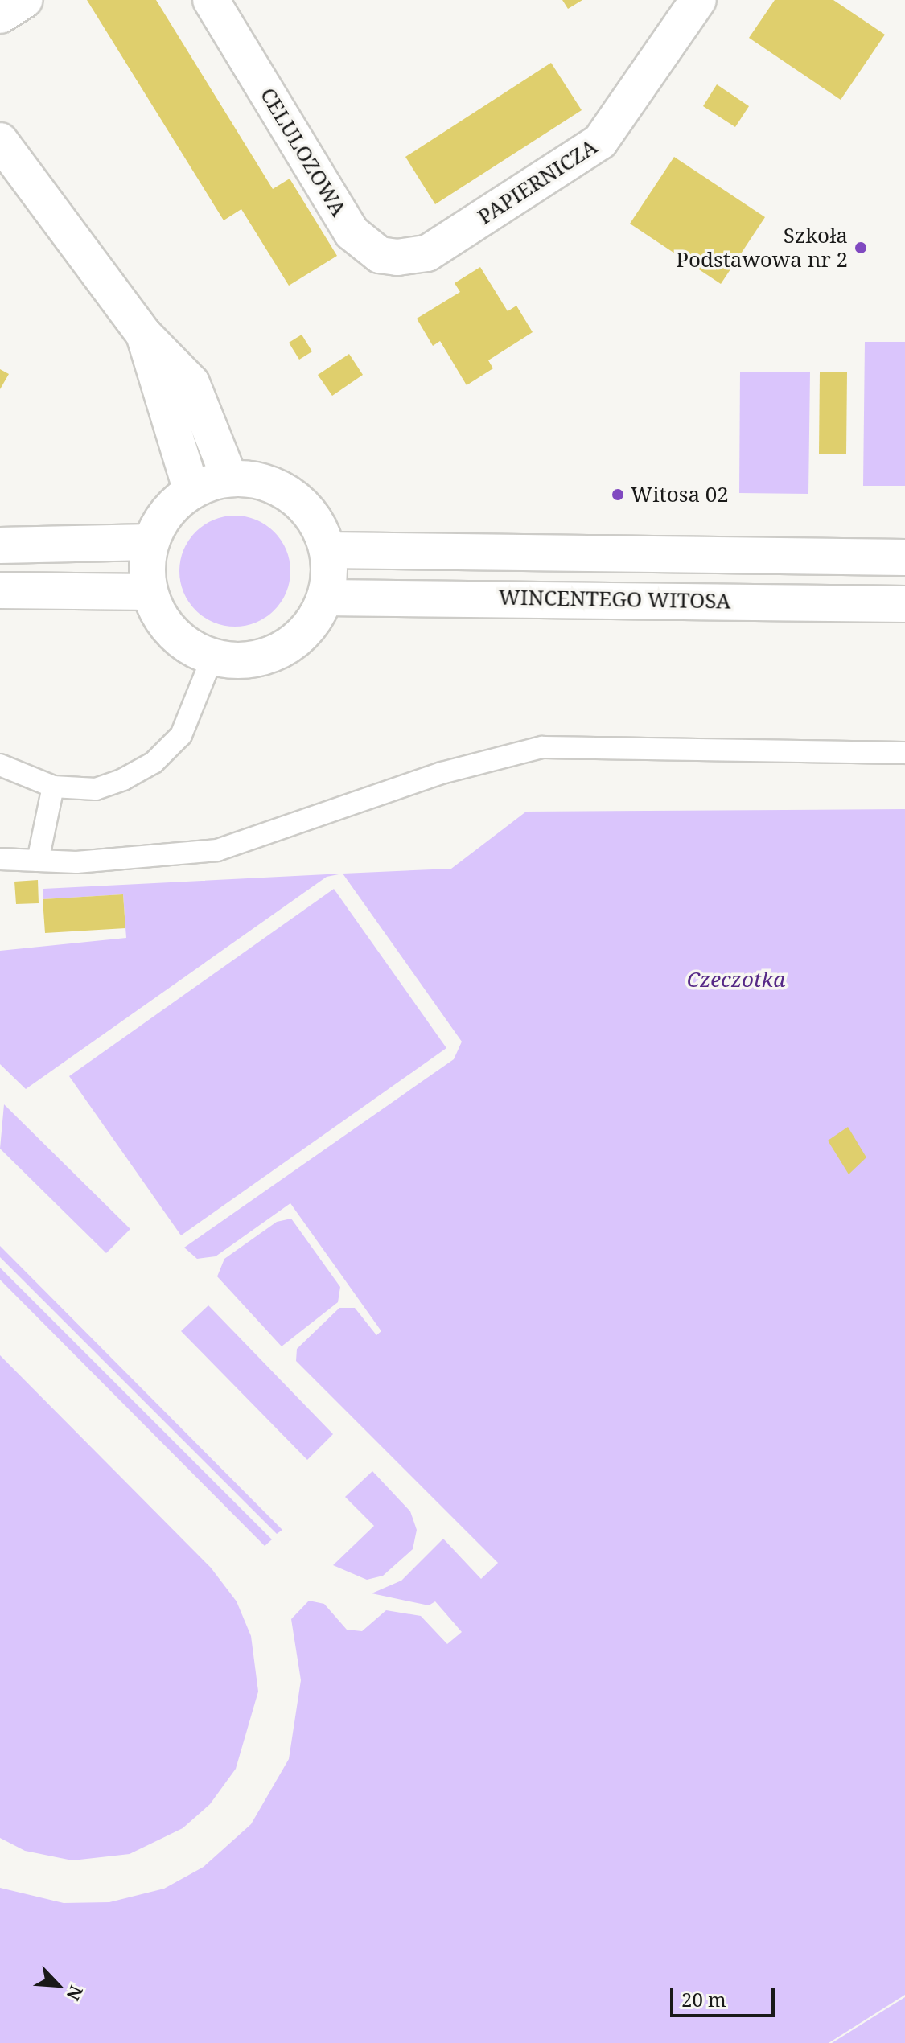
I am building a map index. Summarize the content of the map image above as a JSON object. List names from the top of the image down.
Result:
{
  "streets": {
    "main road": ["CELULOZOWA", "PAPIERNICZA", "WINCENTEGO WITOSA"]
  },
  "crossings": [
    ["CELULOZOWA", "PAPIERNICZA"]
  ],
  "parks": ["Czeczotka"],
  "places": ["Szkoła Podstawowa nr 2", "Witosa 02"],
  "scale_bar": "20 m",
  "north": "bottom right"
}
